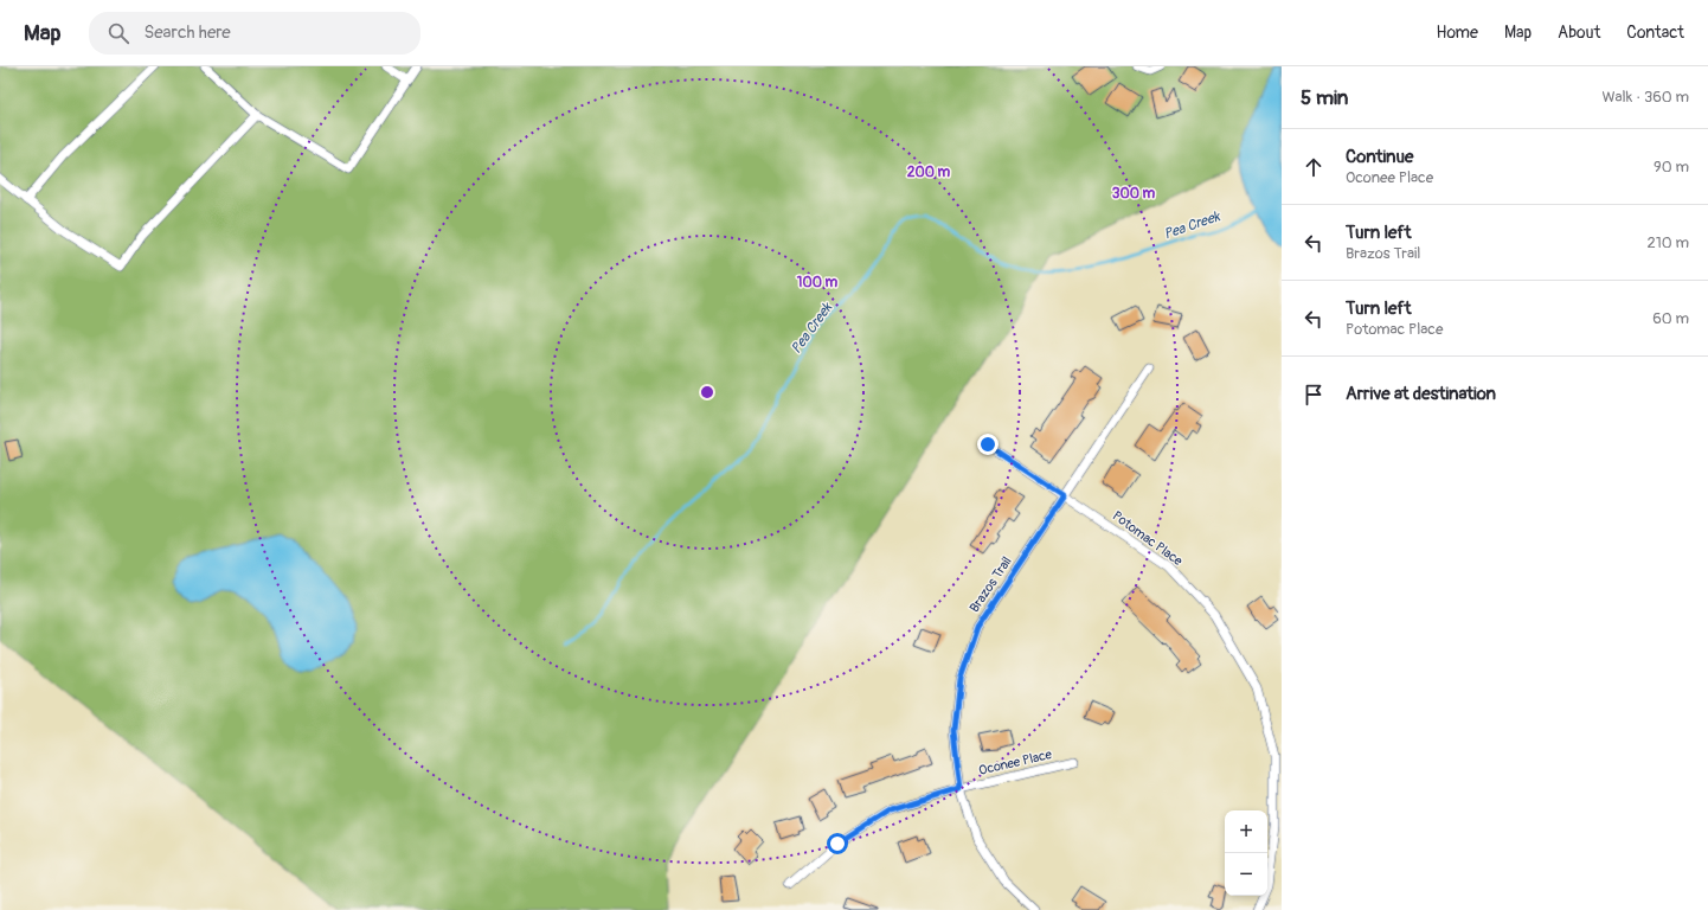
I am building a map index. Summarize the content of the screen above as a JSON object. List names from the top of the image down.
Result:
{
  "streets": {
    "street": ["Potomac Place", "Brazos Trail", "Oconee Place"]
  },
  "crossings": [
    ["Potomac Place", "Brazos Trail"],
    ["Brazos Trail", "Oconee Place"]
  ],
  "water": ["Pea Creek"],
  "page": {
    "header": "Map",
    "search": "Search here",
    "nav": [
      "Home",
      "Map",
      "About",
      "Contact"
    ],
    "heading": ["5 min", "Walk · 360 m"],
    "list": [
      ["Continue", "Oconee Place", "90 m"],
      ["Turn left", "Brazos Trail", "210 m"],
      ["Turn left", "Potomac Place", "60 m"],
      "Arrive at destination"
    ],
    "map_buttons": ["+", "−"]
  },
  "rings": ["200 m", "300 m", "100 m"]
}
